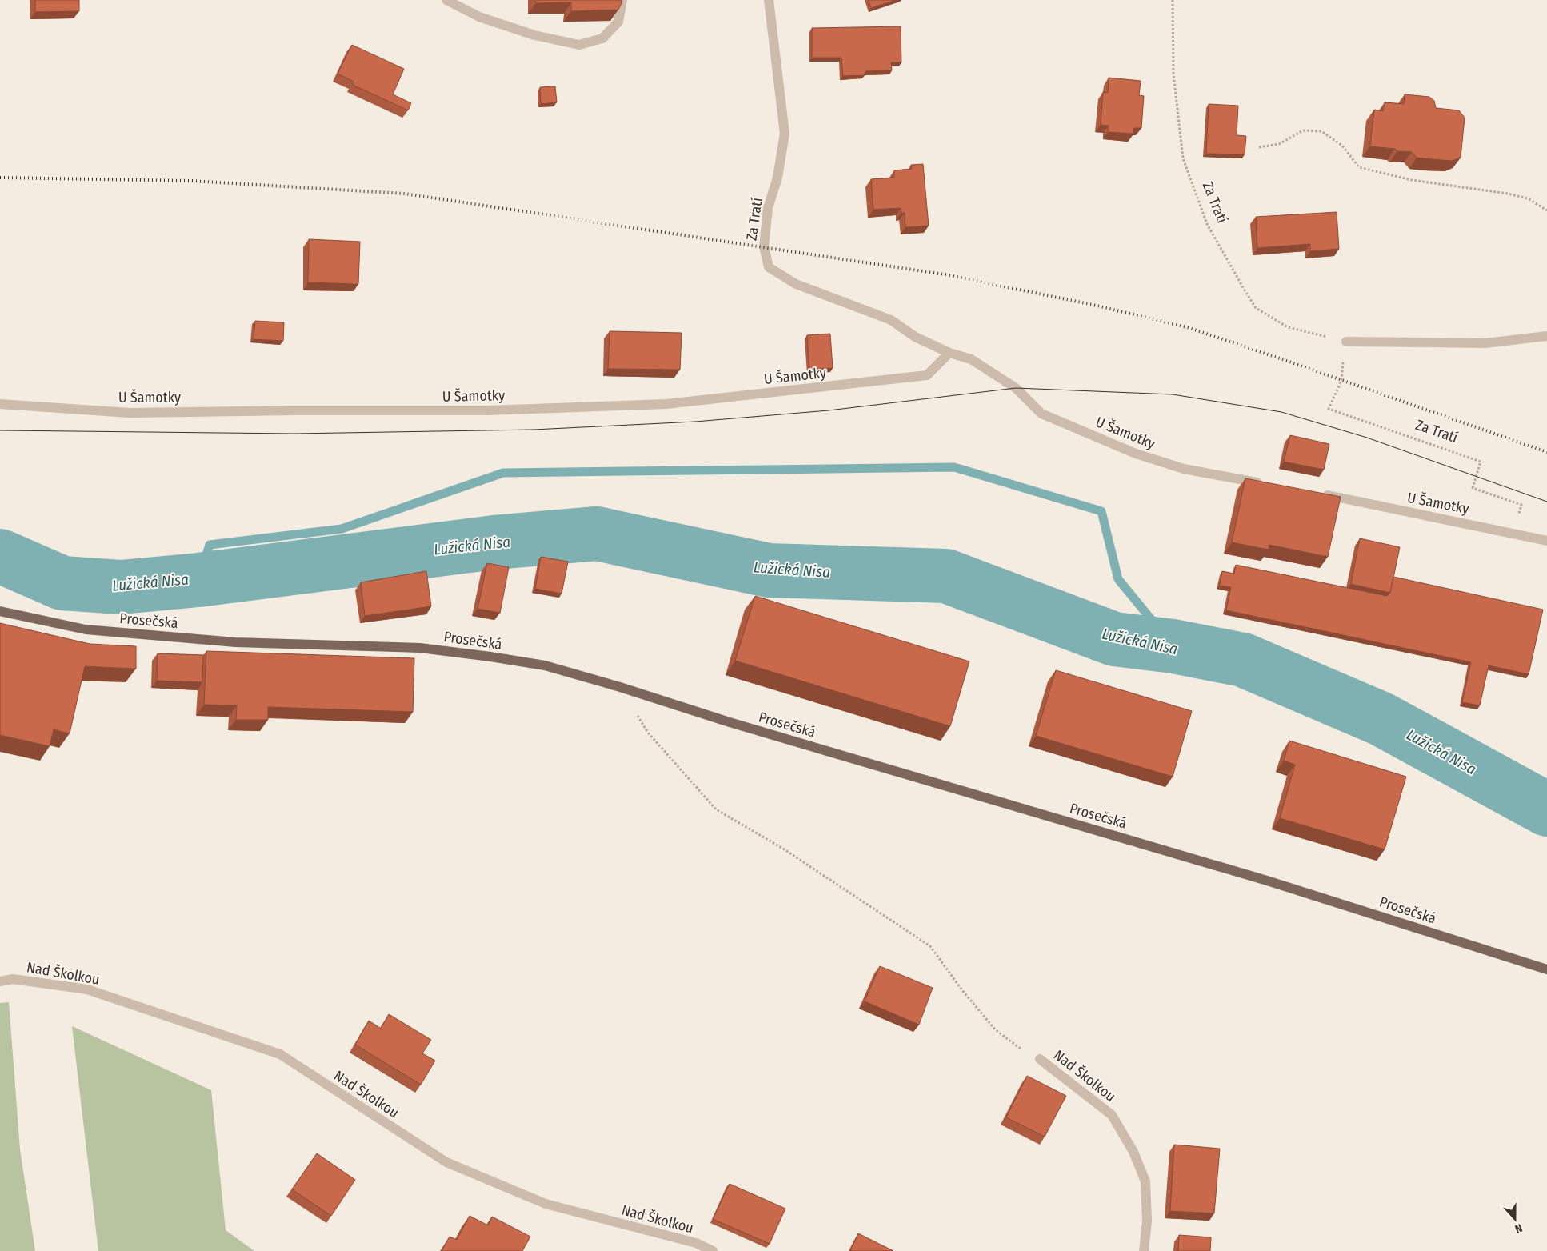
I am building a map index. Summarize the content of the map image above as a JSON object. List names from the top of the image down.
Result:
{
  "streets": {
    "main road": ["Prosečská"],
    "street": ["Za Tratí", "U Šamotky", "Nad Školkou"]
  },
  "crossings": [
    ["Za Tratí", "U Šamotky"]
  ],
  "water": ["Lužická Nisa"],
  "north": "bottom"
}
